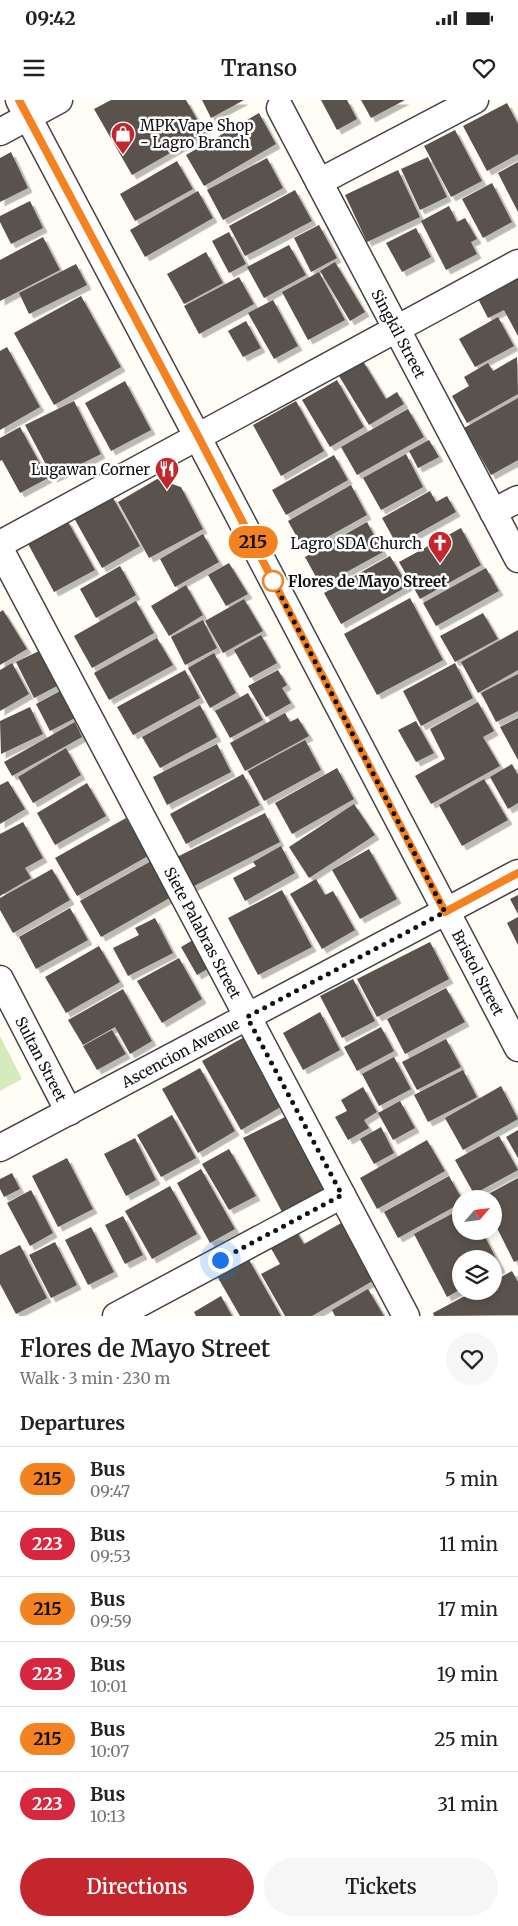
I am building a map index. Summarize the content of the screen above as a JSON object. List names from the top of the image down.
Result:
{
  "streets": {
    "street": [
      "Singkil Street",
      "Siete Palabras Street",
      "Bristol Street",
      "Ascencion Avenue",
      "Sultan Street"
    ]
  },
  "crossings": [
    ["Siete Palabras Street", "Ascencion Avenue"],
    ["Bristol Street", "Ascencion Avenue"],
    ["Ascencion Avenue", "Sultan Street"]
  ],
  "places": {
    "shop": ["MPK Vape Shop - Lagro Branch"],
    "restaurant": ["Lugawan Corner"],
    "church": ["Lagro SDA Church"],
    "other": ["Flores de Mayo Street"]
  },
  "lines": ["bus line 215"],
  "north": "top right",
  "page": {
    "status": "09:42",
    "header": "Transo",
    "on_map": "215",
    "heading": [
      ["Flores de Mayo Street", "Walk · 3 min · 230 m"],
      "Departures"
    ],
    "list": [
      {
        "mark": "215",
        "name": "Bus",
        "note": "09:47",
        "value": "5 min"
      },
      {
        "mark": "223",
        "name": "Bus",
        "note": "09:53",
        "value": "11 min"
      },
      {
        "mark": "215",
        "name": "Bus",
        "note": "09:59",
        "value": "17 min"
      },
      {
        "mark": "223",
        "name": "Bus",
        "note": "10:01",
        "value": "19 min"
      },
      {
        "mark": "215",
        "name": "Bus",
        "note": "10:07",
        "value": "25 min"
      },
      {
        "mark": "223",
        "name": "Bus",
        "note": "10:13",
        "value": "31 min"
      }
    ],
    "buttons": ["Directions", "Tickets"]
  }
}
